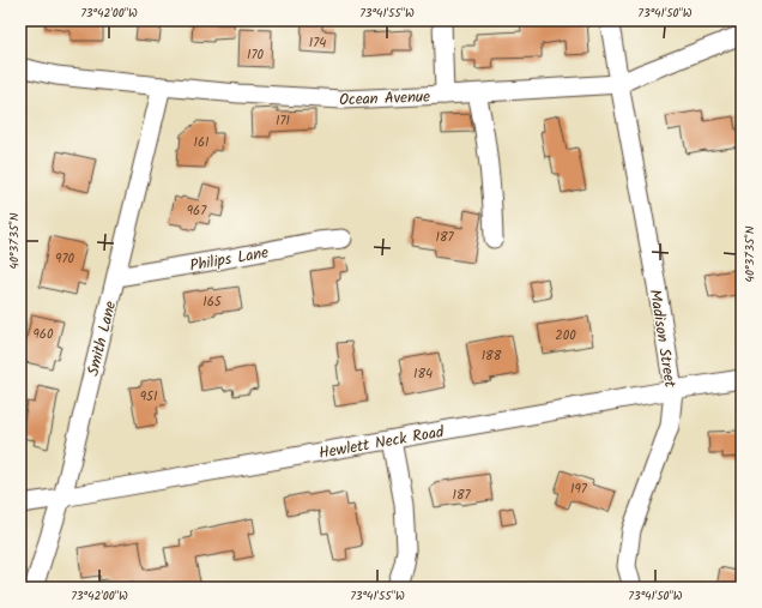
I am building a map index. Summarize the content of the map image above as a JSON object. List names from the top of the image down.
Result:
{
  "streets": {
    "street": [
      "Ocean Avenue",
      "Philips Lane",
      "Smith Lane",
      "Madison Street",
      "Hewlett Neck Road"
    ]
  },
  "crossings": [
    ["Ocean Avenue", "Smith Lane"],
    ["Ocean Avenue", "Madison Street"],
    ["Philips Lane", "Smith Lane"],
    ["Smith Lane", "Hewlett Neck Road"],
    ["Madison Street", "Hewlett Neck Road"]
  ],
  "house_numbers": [
    "174",
    "170",
    "171",
    "161",
    "967",
    "187",
    "970",
    "165",
    "960",
    "200",
    "188",
    "184",
    "951",
    "197",
    "187"
  ],
  "coordinates": [
    "73°42'00\"W",
    "73°41'55\"W",
    "73°41'50\"W",
    "40°37'35\"N"
  ]
}
